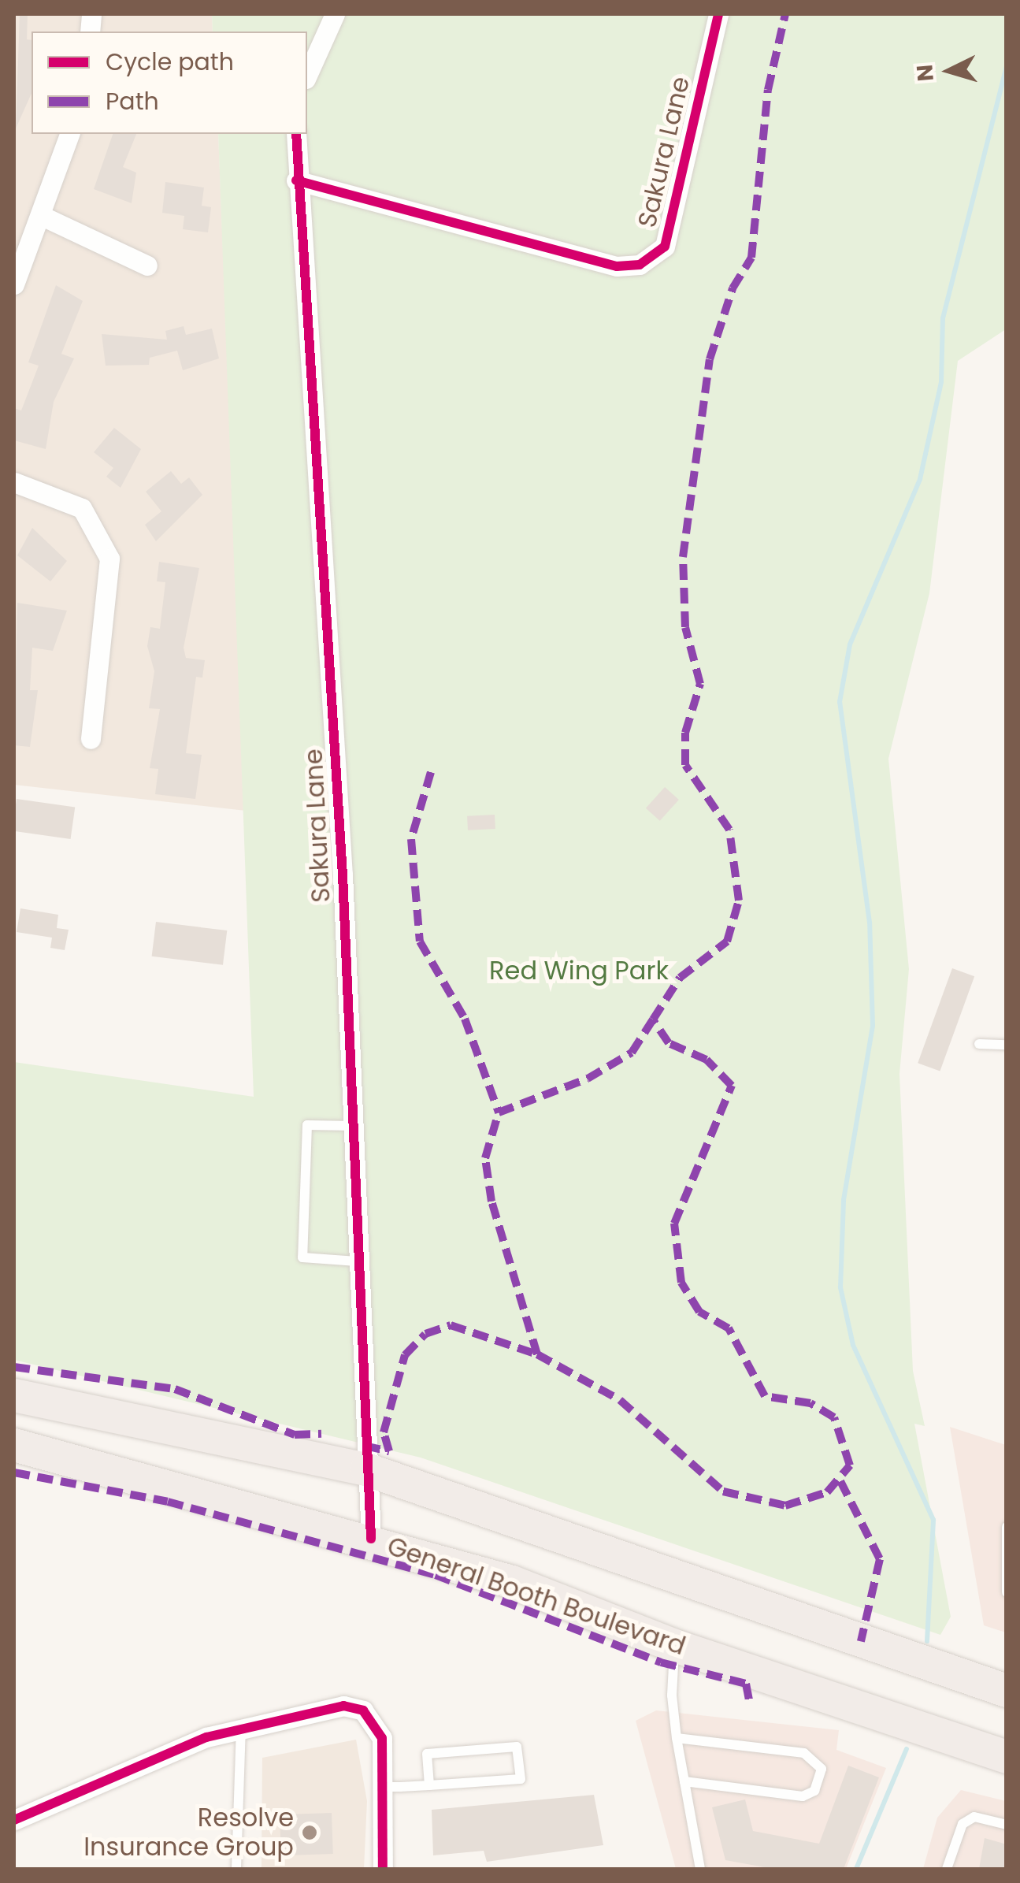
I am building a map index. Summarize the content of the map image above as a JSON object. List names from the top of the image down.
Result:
{
  "streets": {
    "highway": ["General Booth Boulevard"],
    "street": ["Sakura Lane"]
  },
  "crossings": [
    ["Sakura Lane", "General Booth Boulevard"]
  ],
  "parks": ["Red Wing Park"],
  "places": ["Resolve Insurance Group"],
  "legend": ["Cycle path", "Path"],
  "north": "left"
}
